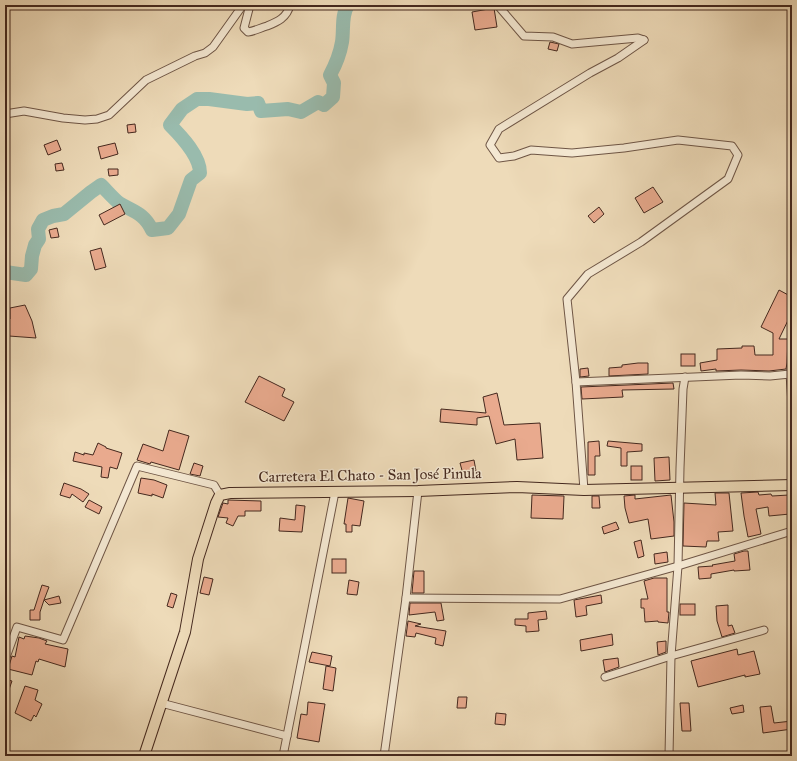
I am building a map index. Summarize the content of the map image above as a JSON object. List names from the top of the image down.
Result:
{
  "streets": {
    "main road": ["Carretera El Chato - San José Pinula"]
  }
}
